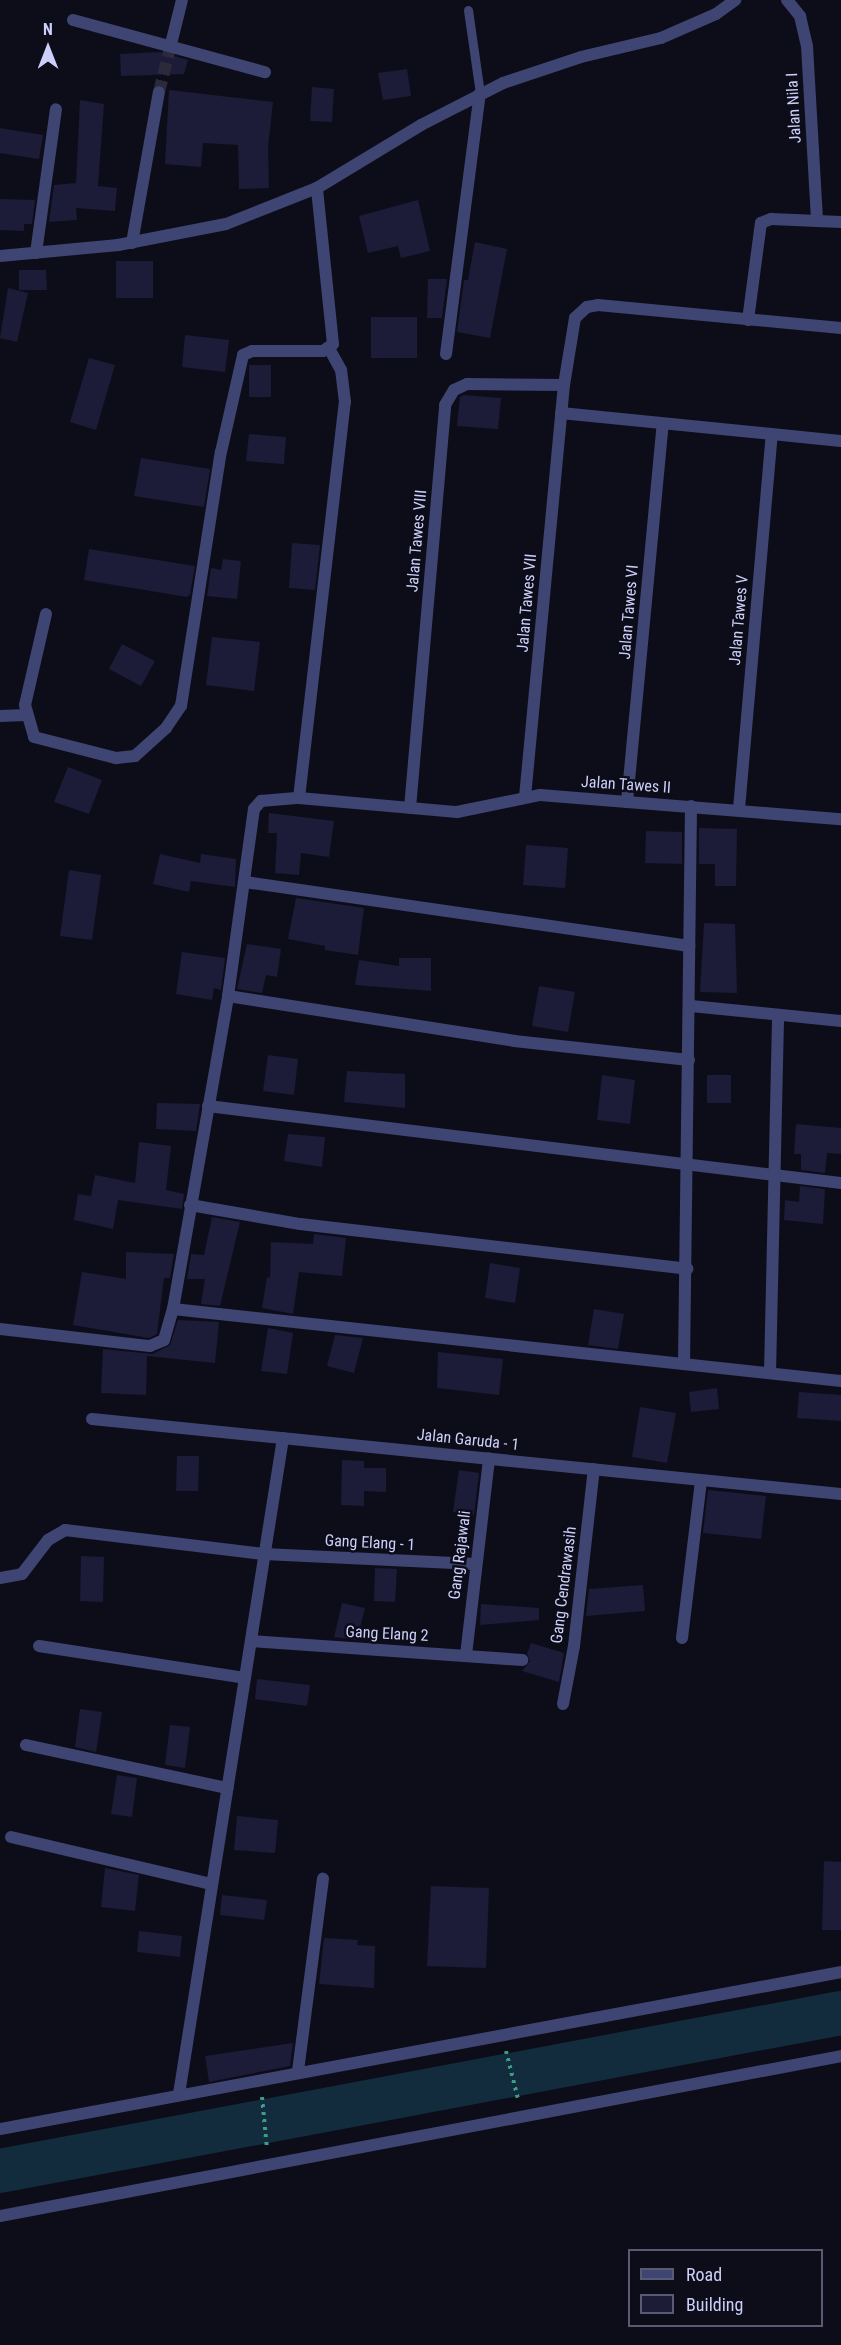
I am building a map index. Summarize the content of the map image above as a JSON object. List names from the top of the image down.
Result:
{
  "streets": {
    "street": [
      "Jalan Nila I",
      "Jalan Tawes VIII",
      "Jalan Tawes VII",
      "Jalan Tawes VI",
      "Jalan Tawes V",
      "Jalan Tawes II",
      "Jalan Garuda - 1",
      "Gang Elang - 1",
      "Gang Rajawali",
      "Gang Cendrawasih",
      "Gang Elang 2"
    ]
  },
  "crossings": [
    ["Jalan Tawes VIII", "Jalan Tawes VII"],
    ["Jalan Tawes VIII", "Jalan Tawes II"],
    ["Jalan Tawes VII", "Jalan Tawes II"],
    ["Jalan Tawes VI", "Jalan Tawes II"],
    ["Jalan Tawes V", "Jalan Tawes II"],
    ["Jalan Garuda - 1", "Gang Rajawali"],
    ["Jalan Garuda - 1", "Gang Cendrawasih"],
    ["Gang Elang - 1", "Gang Rajawali"],
    ["Gang Rajawali", "Gang Elang 2"]
  ],
  "legend": ["Road", "Building"],
  "north": "top"
}
